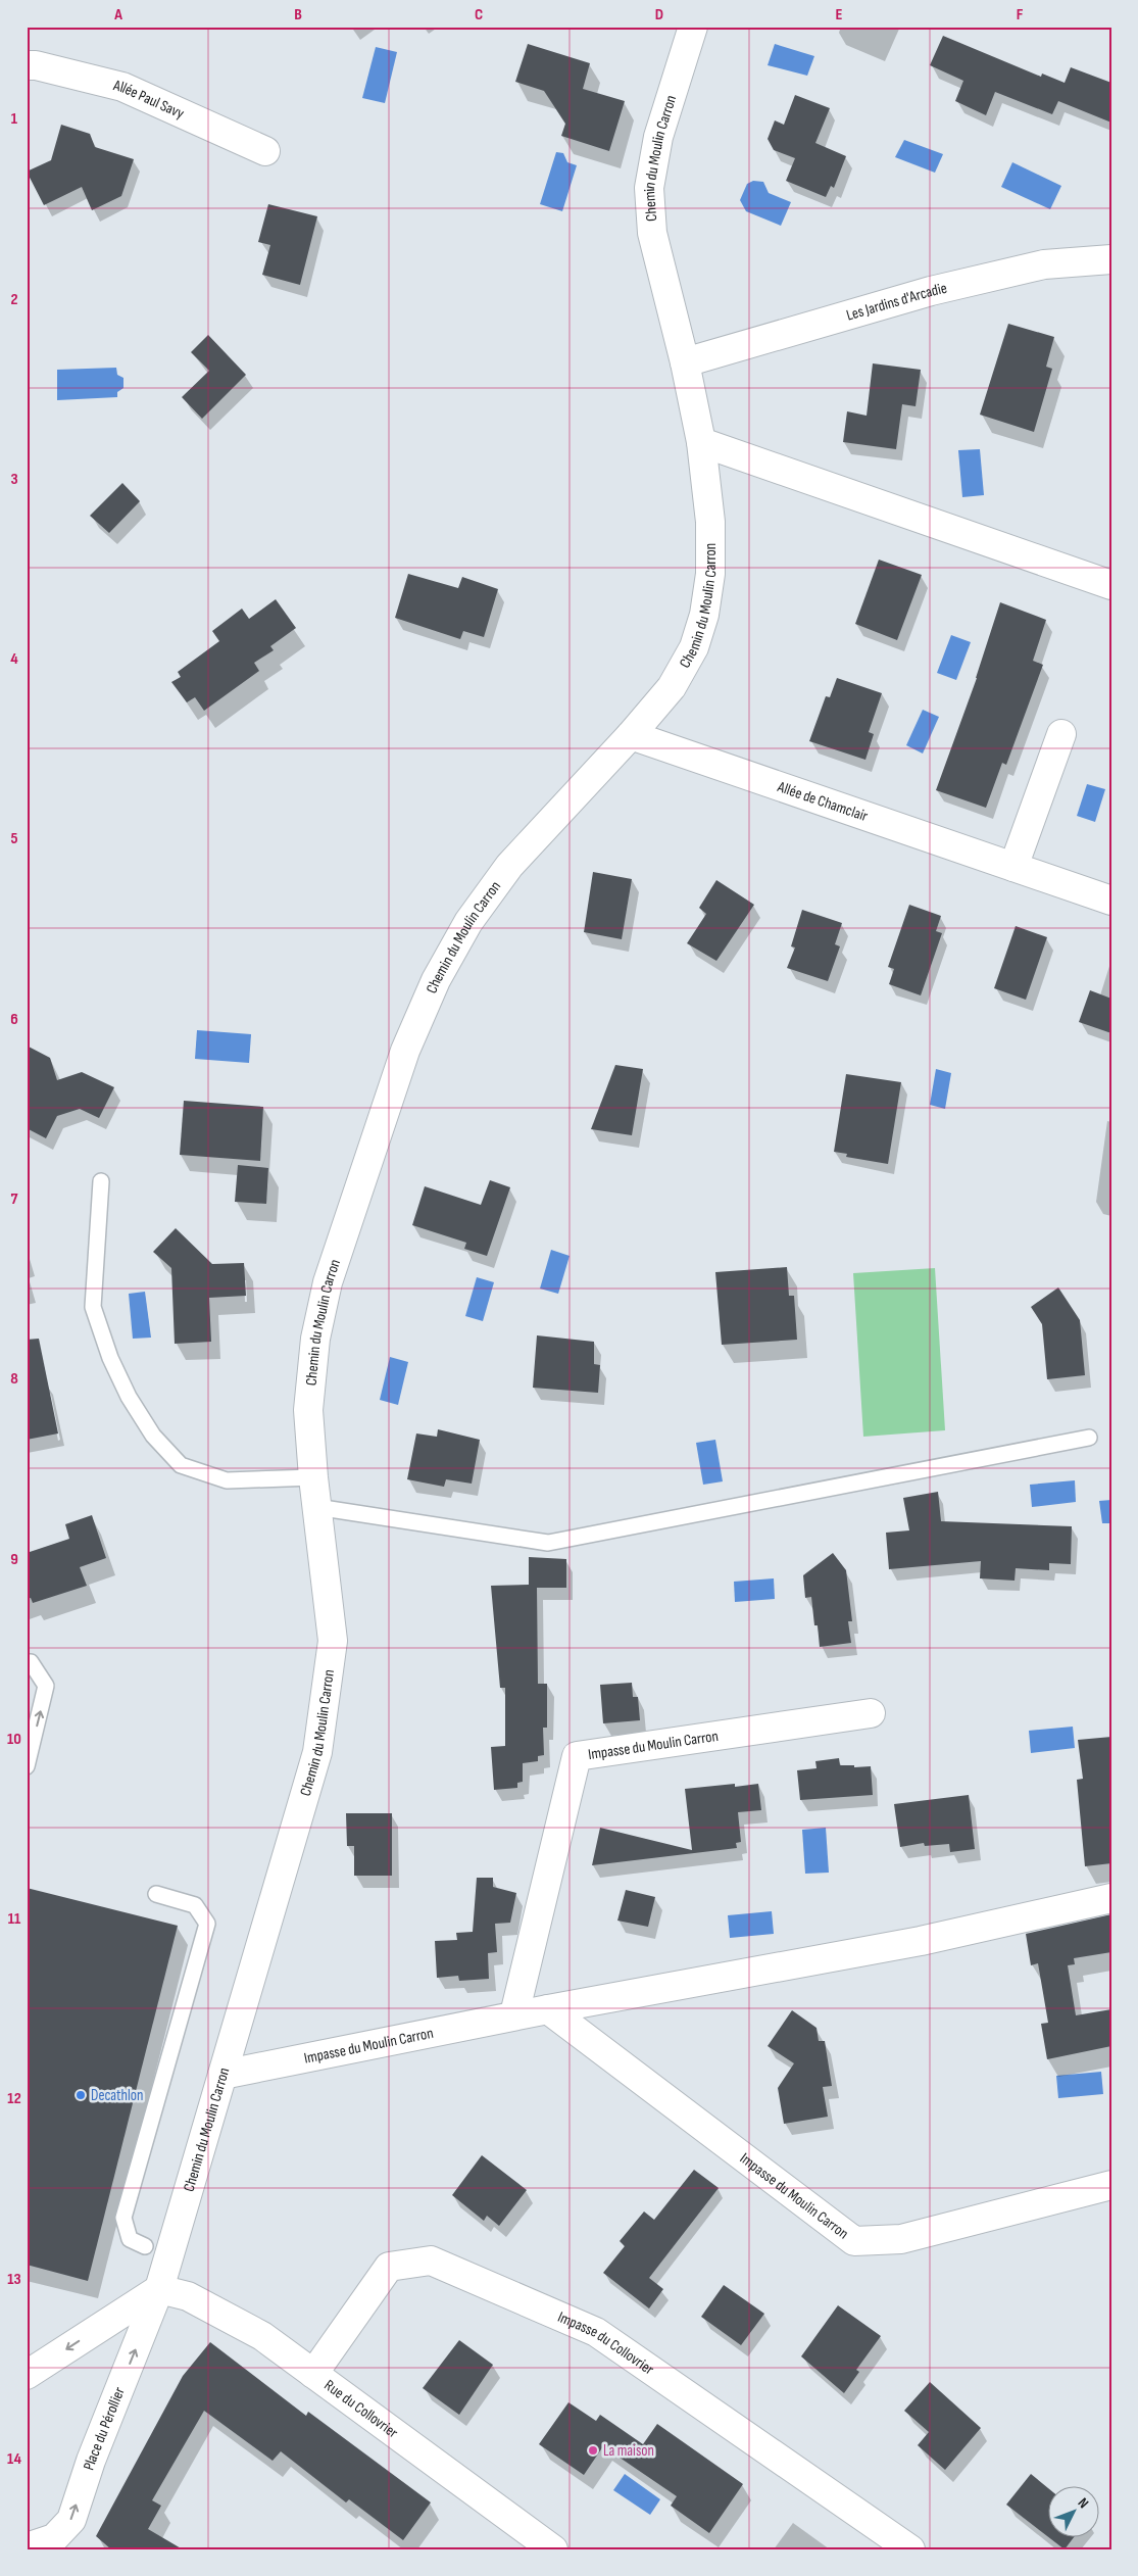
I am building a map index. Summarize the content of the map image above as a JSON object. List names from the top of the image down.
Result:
{
  "streets": {
    "street": [
      "Allée Paul Savy",
      "Chemin du Moulin Carron",
      "Les Jardins d'Arcadie",
      "Allée de Chamclair",
      "Impasse du Moulin Carron",
      "Impasse du Collovrier",
      "Rue du Collovrier",
      "Place du Pérollier"
    ]
  },
  "crossings": [
    ["Chemin du Moulin Carron", "Les Jardins d'Arcadie"],
    ["Chemin du Moulin Carron", "Allée de Chamclair"],
    ["Chemin du Moulin Carron", "Impasse du Moulin Carron"],
    ["Chemin du Moulin Carron", "Rue du Collovrier"],
    ["Chemin du Moulin Carron", "Place du Pérollier"],
    ["Impasse du Collovrier", "Rue du Collovrier"],
    ["Rue du Collovrier", "Place du Pérollier"]
  ],
  "one_way": ["Place du Pérollier"],
  "places": ["Decathlon", "La maison"],
  "north": "top right",
  "grid": {
    "columns": [
      "A",
      "B",
      "C",
      "D",
      "E",
      "F"
    ],
    "rows": [
      "1",
      "2",
      "3",
      "4",
      "5",
      "6",
      "7",
      "8",
      "9",
      "10",
      "11",
      "12",
      "13",
      "14"
    ]
  }
}
